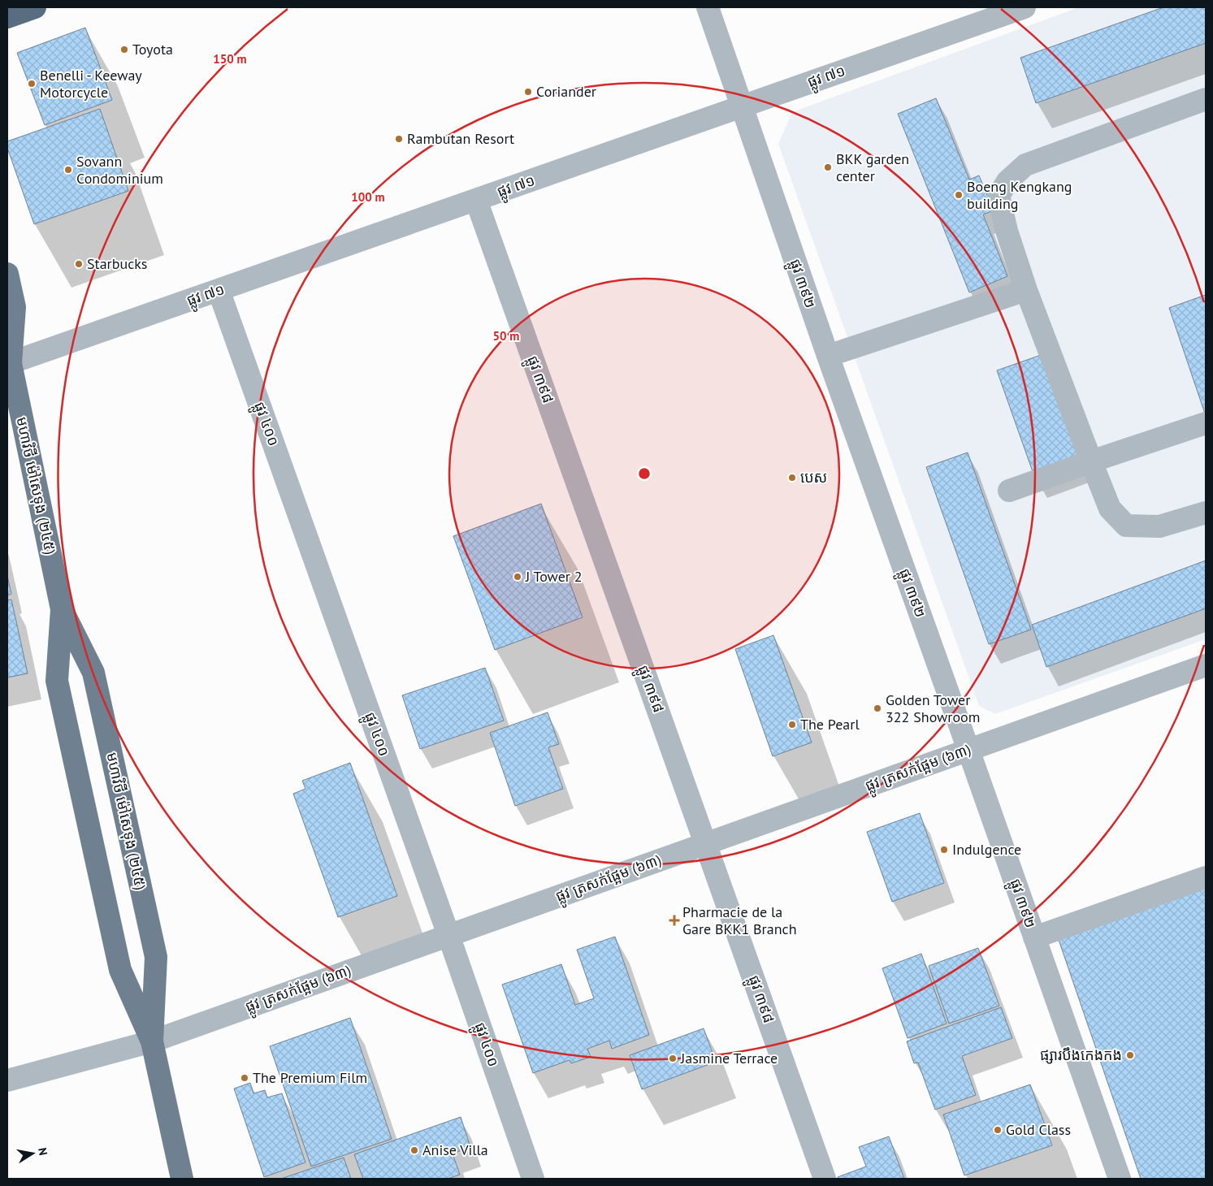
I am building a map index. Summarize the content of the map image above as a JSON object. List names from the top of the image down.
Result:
{
  "streets": {
    "main road": ["មហាវិថី ម៉ៅសេទុង (២៤៥)"],
    "street": [
      "ផ្លូវ ៧១",
      "ផ្លូវ ៣៩២",
      "ផ្លូវ ៣៩៨",
      "ផ្លូវ ៤០០",
      "ផ្លូវ ត្រសក់ផ្អែម (៦៣)"
    ]
  },
  "crossings": [
    ["ផ្លូវ ៧១", "ផ្លូវ ៣៩២"],
    ["ផ្លូវ ៧១", "ផ្លូវ ៣៩៨"],
    ["ផ្លូវ ៧១", "ផ្លូវ ៤០០"],
    ["ផ្លូវ ៧១", "មហាវិថី ម៉ៅសេទុង (២៤៥)"],
    ["ផ្លូវ ៣៩២", "ផ្លូវ ត្រសក់ផ្អែម (៦៣)"],
    ["ផ្លូវ ៣៩៨", "ផ្លូវ ត្រសក់ផ្អែម (៦៣)"],
    ["ផ្លូវ ៤០០", "ផ្លូវ ត្រសក់ផ្អែម (៦៣)"],
    ["មហាវិថី ម៉ៅសេទុង (២៤៥)", "ផ្លូវ ត្រសក់ផ្អែម (៦៣)"]
  ],
  "places": {
    "other": [
      "Toyota",
      "Benelli - Keeway Motorcycle",
      "Coriander",
      "Rambutan Resort",
      "BKK garden center",
      "Sovann Condominium",
      "Boeng Kengkang building",
      "Starbucks",
      "បេស",
      "J Tower 2",
      "Golden Tower 322 Showroom",
      "The Pearl",
      "Indulgence",
      "ផ្សារបឹងកេងកង",
      "Jasmine Terrace",
      "The Premium Film",
      "Gold Class",
      "Anise Villa"
    ],
    "health": ["Pharmacie de la Gare BKK1 Branch"]
  },
  "north": "right",
  "rings": ["150 m", "100 m", "50 m"]
}
